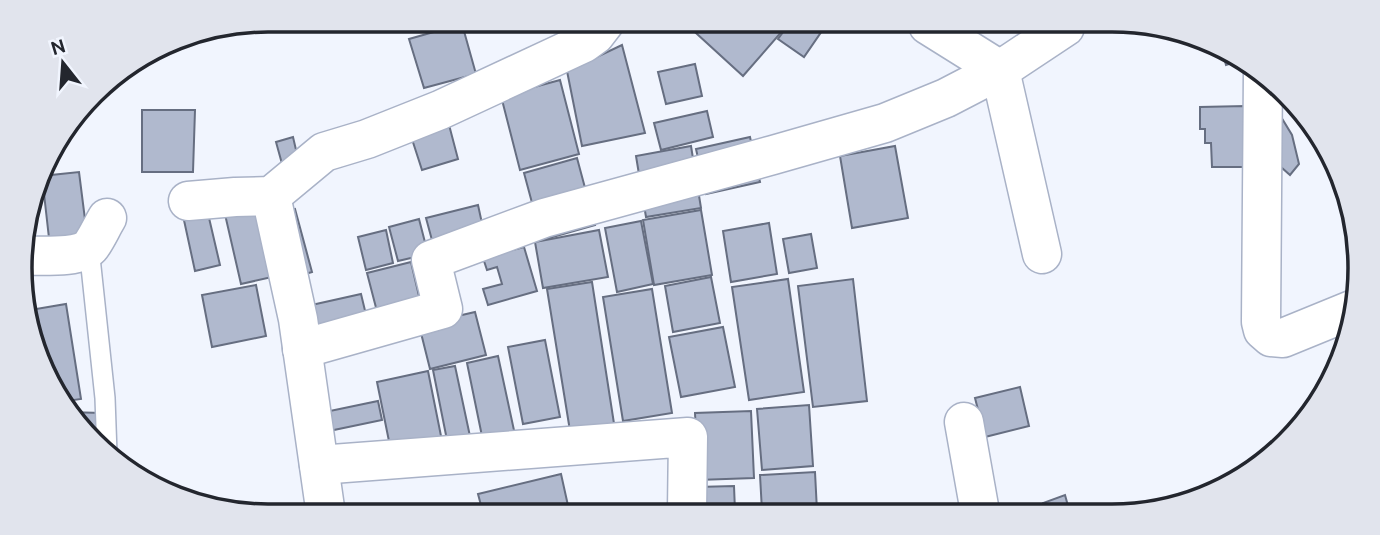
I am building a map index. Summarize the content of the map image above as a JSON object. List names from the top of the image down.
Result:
{
  "north": "top"
}
